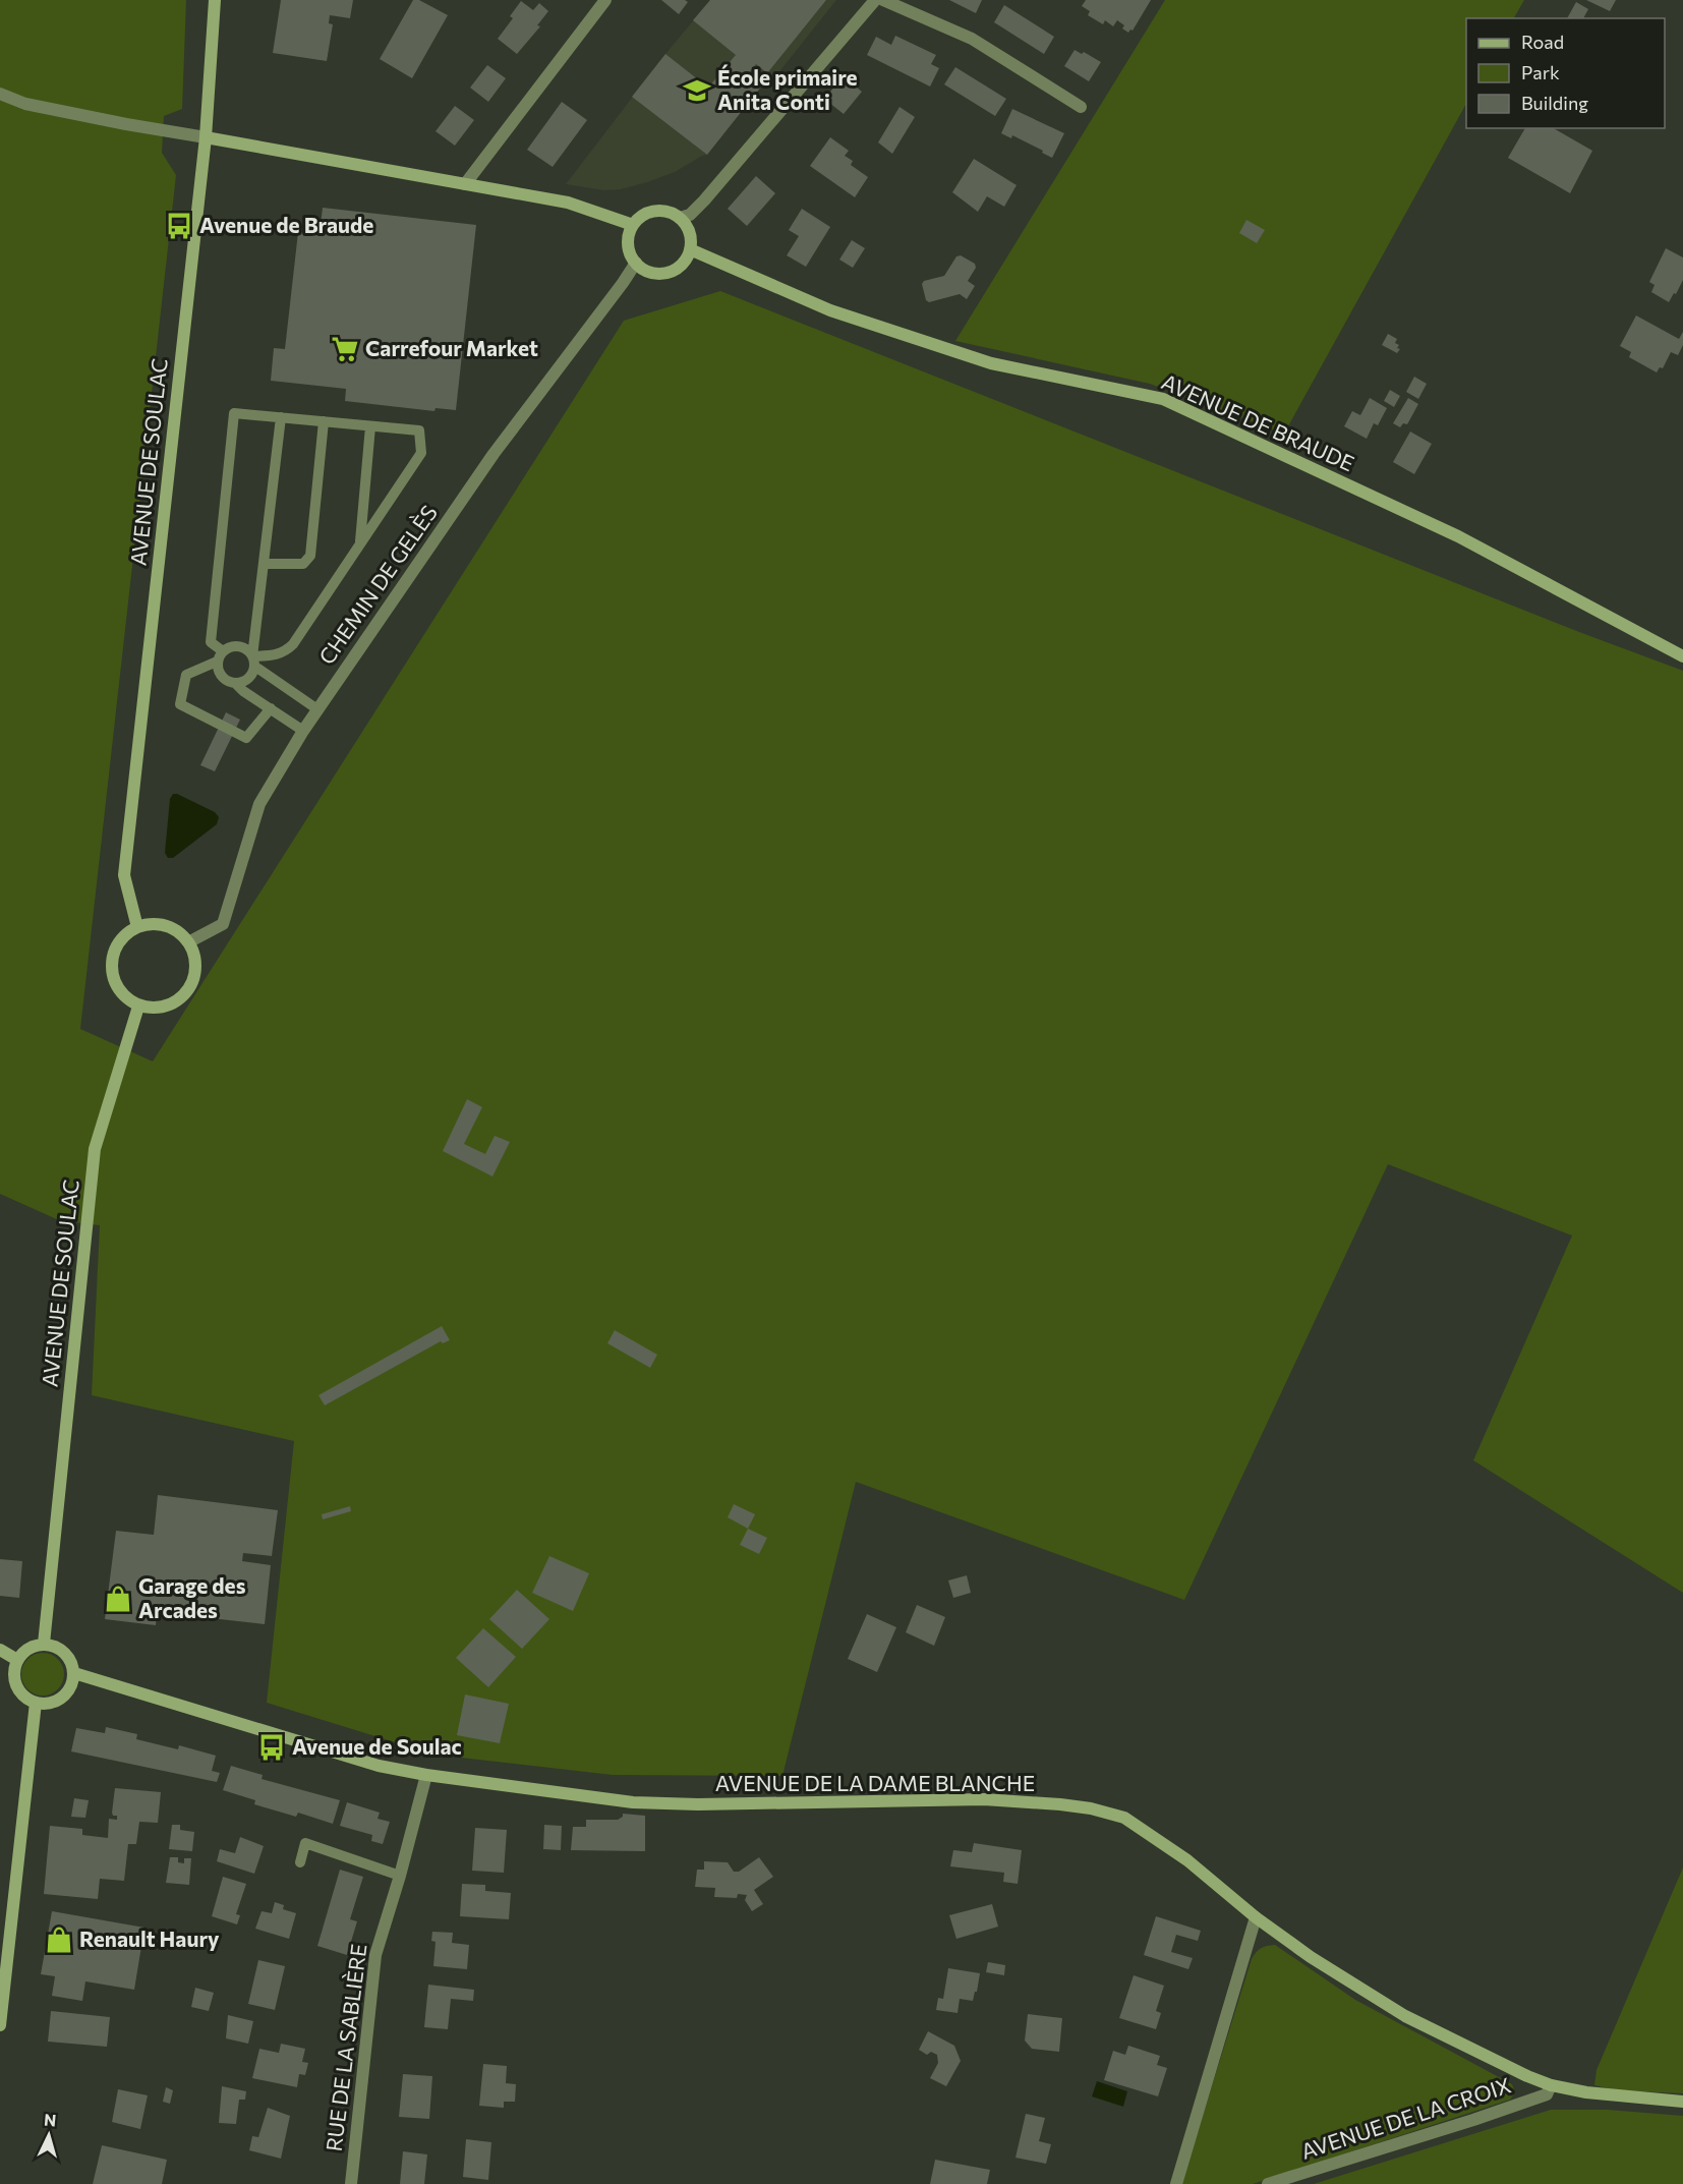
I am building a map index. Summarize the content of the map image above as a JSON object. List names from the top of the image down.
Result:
{
  "streets": {
    "main road": ["AVENUE DE BRAUDE", "AVENUE DE SOULAC", "AVENUE DE LA DAME BLANCHE"],
    "street": ["CHEMIN DE GELÈS", "RUE DE LA SABLIÈRE", "AVENUE DE LA CROIX"]
  },
  "crossings": [
    ["AVENUE DE BRAUDE", "CHEMIN DE GELÈS"],
    ["AVENUE DE SOULAC", "CHEMIN DE GELÈS"],
    ["AVENUE DE SOULAC", "AVENUE DE LA DAME BLANCHE"],
    ["AVENUE DE LA DAME BLANCHE", "RUE DE LA SABLIÈRE"],
    ["AVENUE DE LA DAME BLANCHE", "AVENUE DE LA CROIX"]
  ],
  "places": {
    "school or university": ["École primaire Anita Conti"],
    "bus stop": ["Avenue de Braude", "Avenue de Soulac"],
    "supermarket": ["Carrefour Market"],
    "shop": ["Garage des Arcades", "Renault Haury"]
  },
  "legend": ["Road", "Park", "Building"],
  "north": "top"
}
